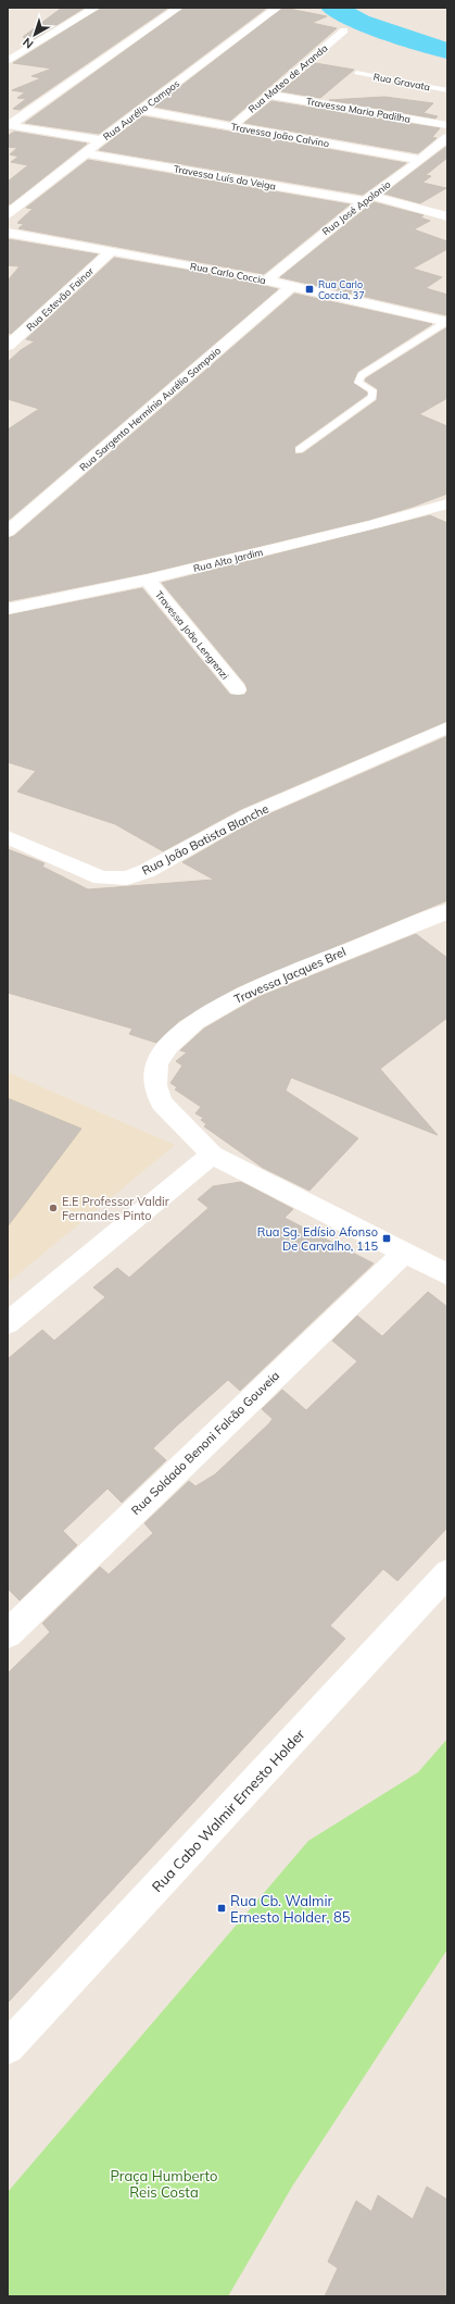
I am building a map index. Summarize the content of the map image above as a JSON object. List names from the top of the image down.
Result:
{
  "streets": {
    "street": [
      "Rua Mateo de Aranda",
      "Rua Aurélio Campos",
      "Travessa Maria Padilha",
      "Travessa João Calvino",
      "Travessa Luís da Veiga",
      "Rua José Apolonio",
      "Rua Carlo Coccia",
      "Rua Estevão Fainor",
      "Rua Sargento Hermínio Aurélio Sampaio",
      "Rua Alto Jardim",
      "Travessa João Lengrenzi",
      "Rua João Batista Blanche",
      "Travessa Jacques Brel",
      "Rua Soldado Benoni Falcão Gouveia",
      "Rua Cabo Walmir Ernesto Holder"
    ],
    "lane": ["Rua Gravata"]
  },
  "crossings": [
    ["Rua Mateo de Aranda", "Travessa Maria Padilha"],
    ["Rua Mateo de Aranda", "Travessa João Calvino"],
    ["Rua Aurélio Campos", "Travessa João Calvino"],
    ["Rua Aurélio Campos", "Travessa Luís da Veiga"],
    ["Travessa João Calvino", "Rua José Apolonio"],
    ["Travessa Luís da Veiga", "Rua José Apolonio"],
    ["Rua José Apolonio", "Rua Carlo Coccia"],
    ["Rua Carlo Coccia", "Rua Estevão Fainor"],
    ["Rua Carlo Coccia", "Rua Sargento Hermínio Aurélio Sampaio"],
    ["Rua Alto Jardim", "Travessa João Lengrenzi"],
    ["Travessa Jacques Brel", "Rua Soldado Benoni Falcão Gouveia"]
  ],
  "parks": ["Praça Humberto Reis Costa"],
  "places": {
    "transit": ["Rua Carlo Coccia, 37", "Rua Sg. Edísio Afonso De Carvalho, 115", "Rua Cb. Walmir Ernesto Holder, 85"],
    "other": ["E.E Professor Valdir Fernandes Pinto"]
  },
  "north": "bottom left"
}
